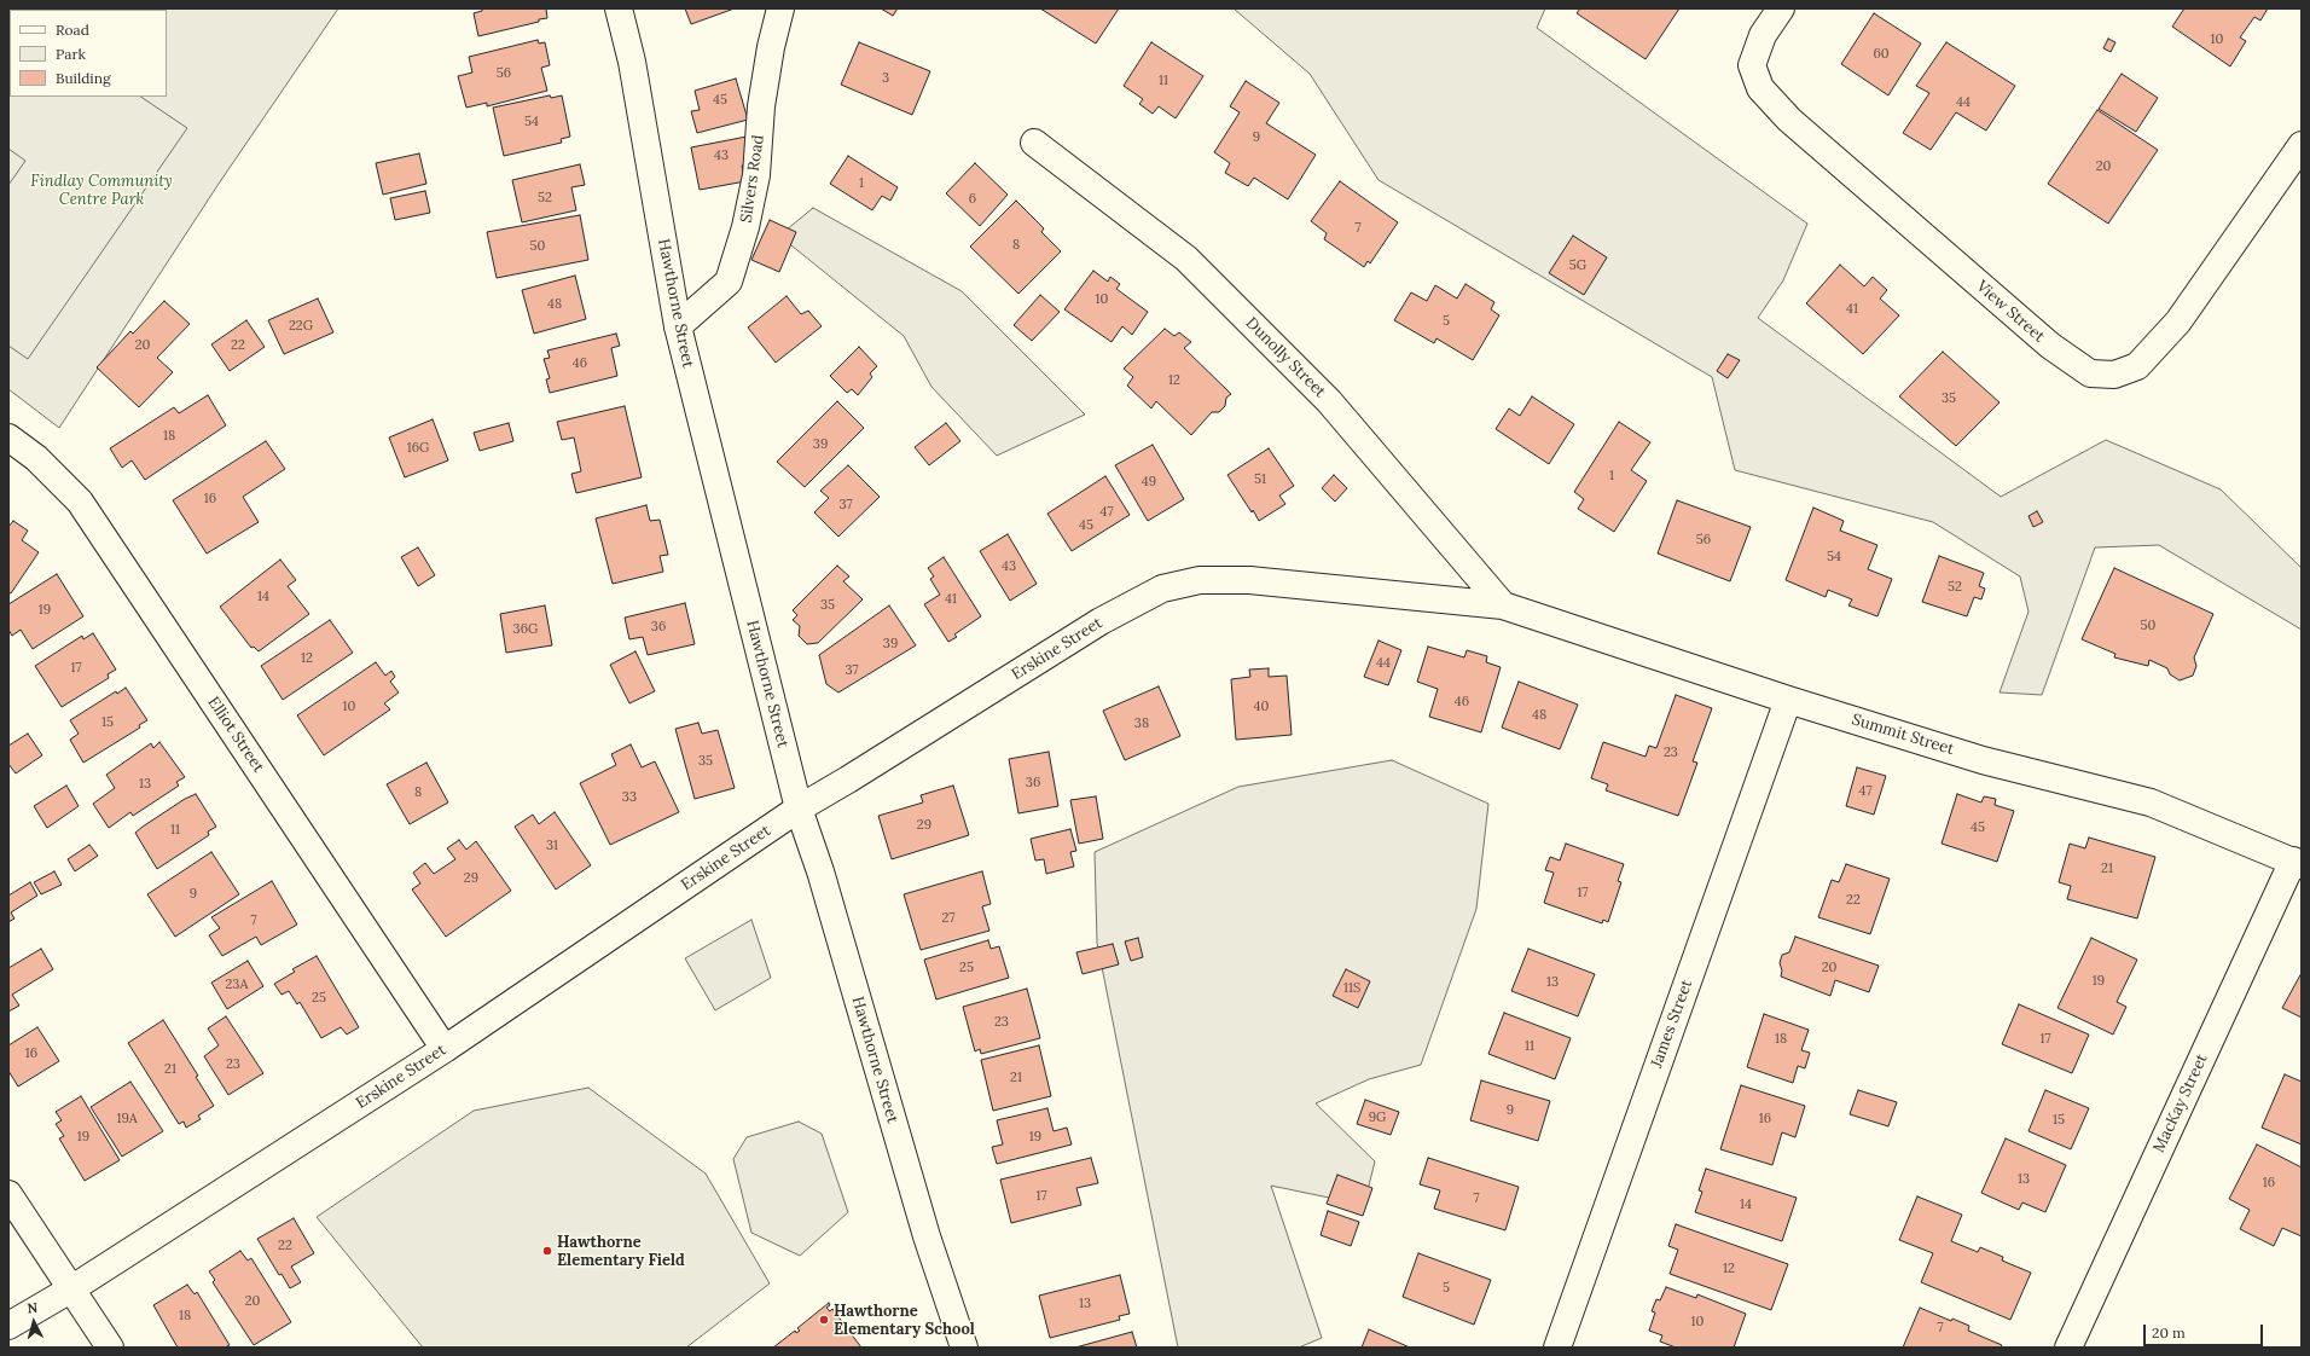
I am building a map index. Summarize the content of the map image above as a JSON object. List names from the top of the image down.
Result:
{
  "streets": {
    "street": [
      "Silvers Road",
      "Hawthorne Street",
      "View Street",
      "Dunolly Street",
      "Erskine Street",
      "Elliot Street",
      "Summit Street",
      "James Street",
      "MacKay Street"
    ]
  },
  "crossings": [
    ["Silvers Road", "Hawthorne Street"],
    ["Hawthorne Street", "Erskine Street"],
    ["Dunolly Street", "Erskine Street"],
    ["Dunolly Street", "Summit Street"],
    ["Erskine Street", "Elliot Street"],
    ["Erskine Street", "Summit Street"],
    ["Summit Street", "James Street"],
    ["Summit Street", "MacKay Street"]
  ],
  "parks": ["Findlay Community Centre Park"],
  "places": ["Hawthorne Elementary Field", "Hawthorne Elementary School"],
  "house_numbers": [
    "10",
    "60",
    "56",
    "3",
    "11",
    "45",
    "44",
    "54",
    "9",
    "43",
    "20",
    "1",
    "52",
    "6",
    "7",
    "8",
    "50",
    "5G",
    "10",
    "48",
    "41",
    "5",
    "22G",
    "20",
    "22",
    "46",
    "12",
    "35",
    "18",
    "39",
    "16G",
    "1",
    "51",
    "49",
    "16",
    "37",
    "47",
    "45",
    "56",
    "54",
    "43",
    "52",
    "14",
    "41",
    "35",
    "19",
    "50",
    "36",
    "36G",
    "39",
    "12",
    "44",
    "17",
    "37",
    "46",
    "10",
    "40",
    "48",
    "15",
    "38",
    "23",
    "35",
    "36",
    "13",
    "47",
    "8",
    "33",
    "29",
    "45",
    "11",
    "31",
    "21",
    "29",
    "17",
    "9",
    "22",
    "27",
    "7",
    "25",
    "20",
    "19",
    "13",
    "23A",
    "11S",
    "25",
    "23",
    "18",
    "17",
    "11",
    "16",
    "23",
    "21",
    "21",
    "9",
    "9G",
    "19A",
    "16",
    "15",
    "19",
    "19",
    "13",
    "16",
    "17",
    "7",
    "14",
    "22",
    "12",
    "5",
    "20",
    "13",
    "18",
    "10",
    "7"
  ],
  "legend": ["Road", "Park", "Building"],
  "scale_bar": "20 m",
  "north": "top"
}
